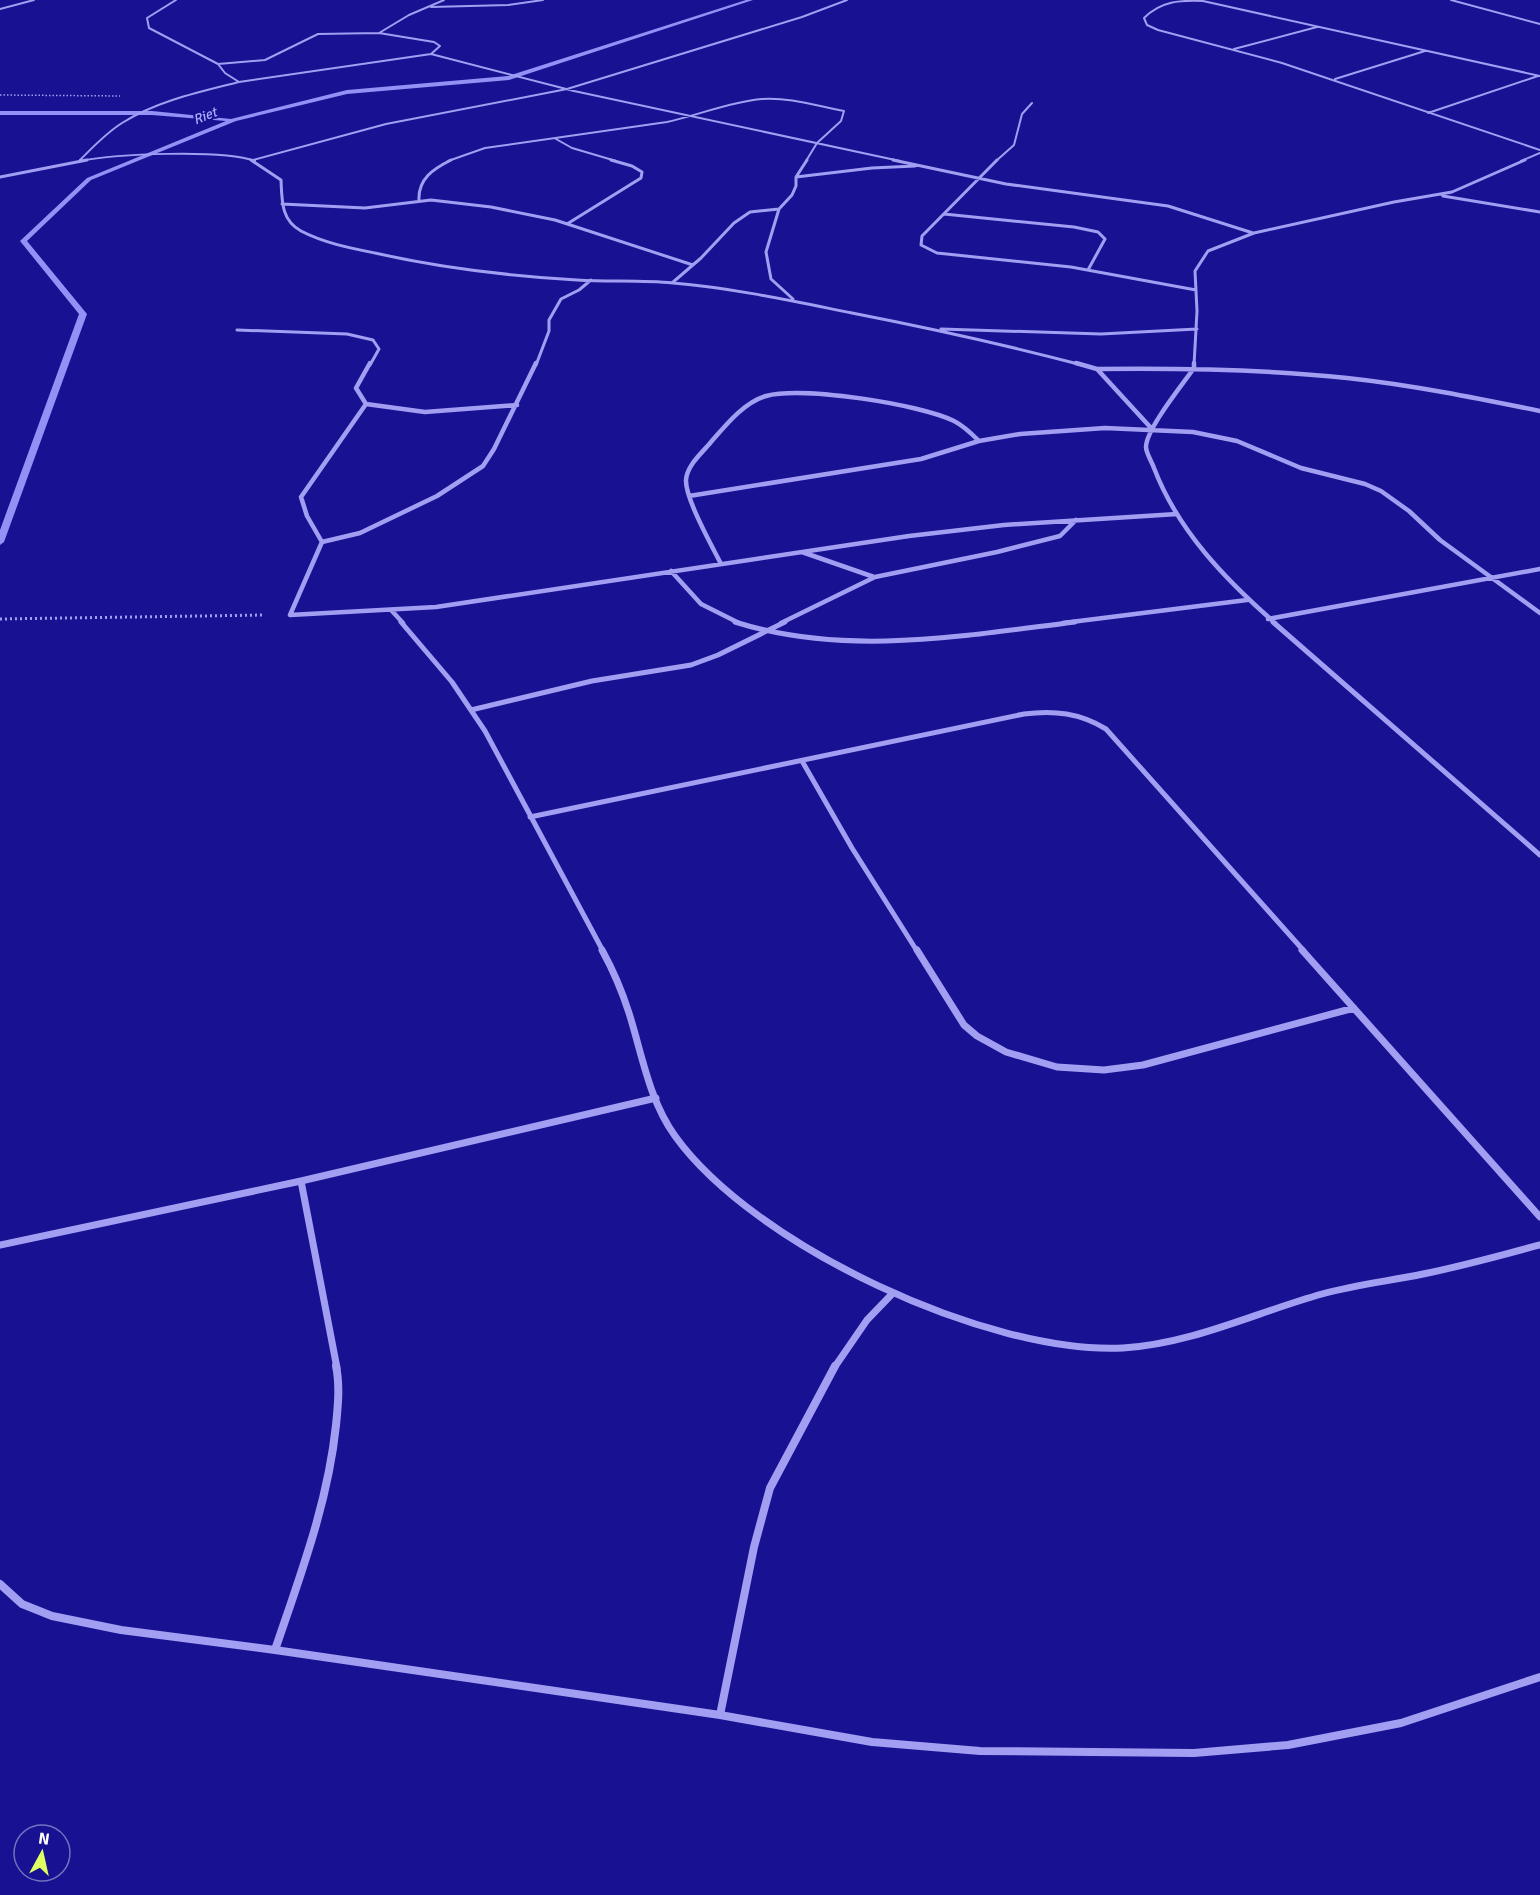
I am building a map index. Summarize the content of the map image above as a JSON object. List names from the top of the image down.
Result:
{
  "water": ["Riet"],
  "north": "top"
}
